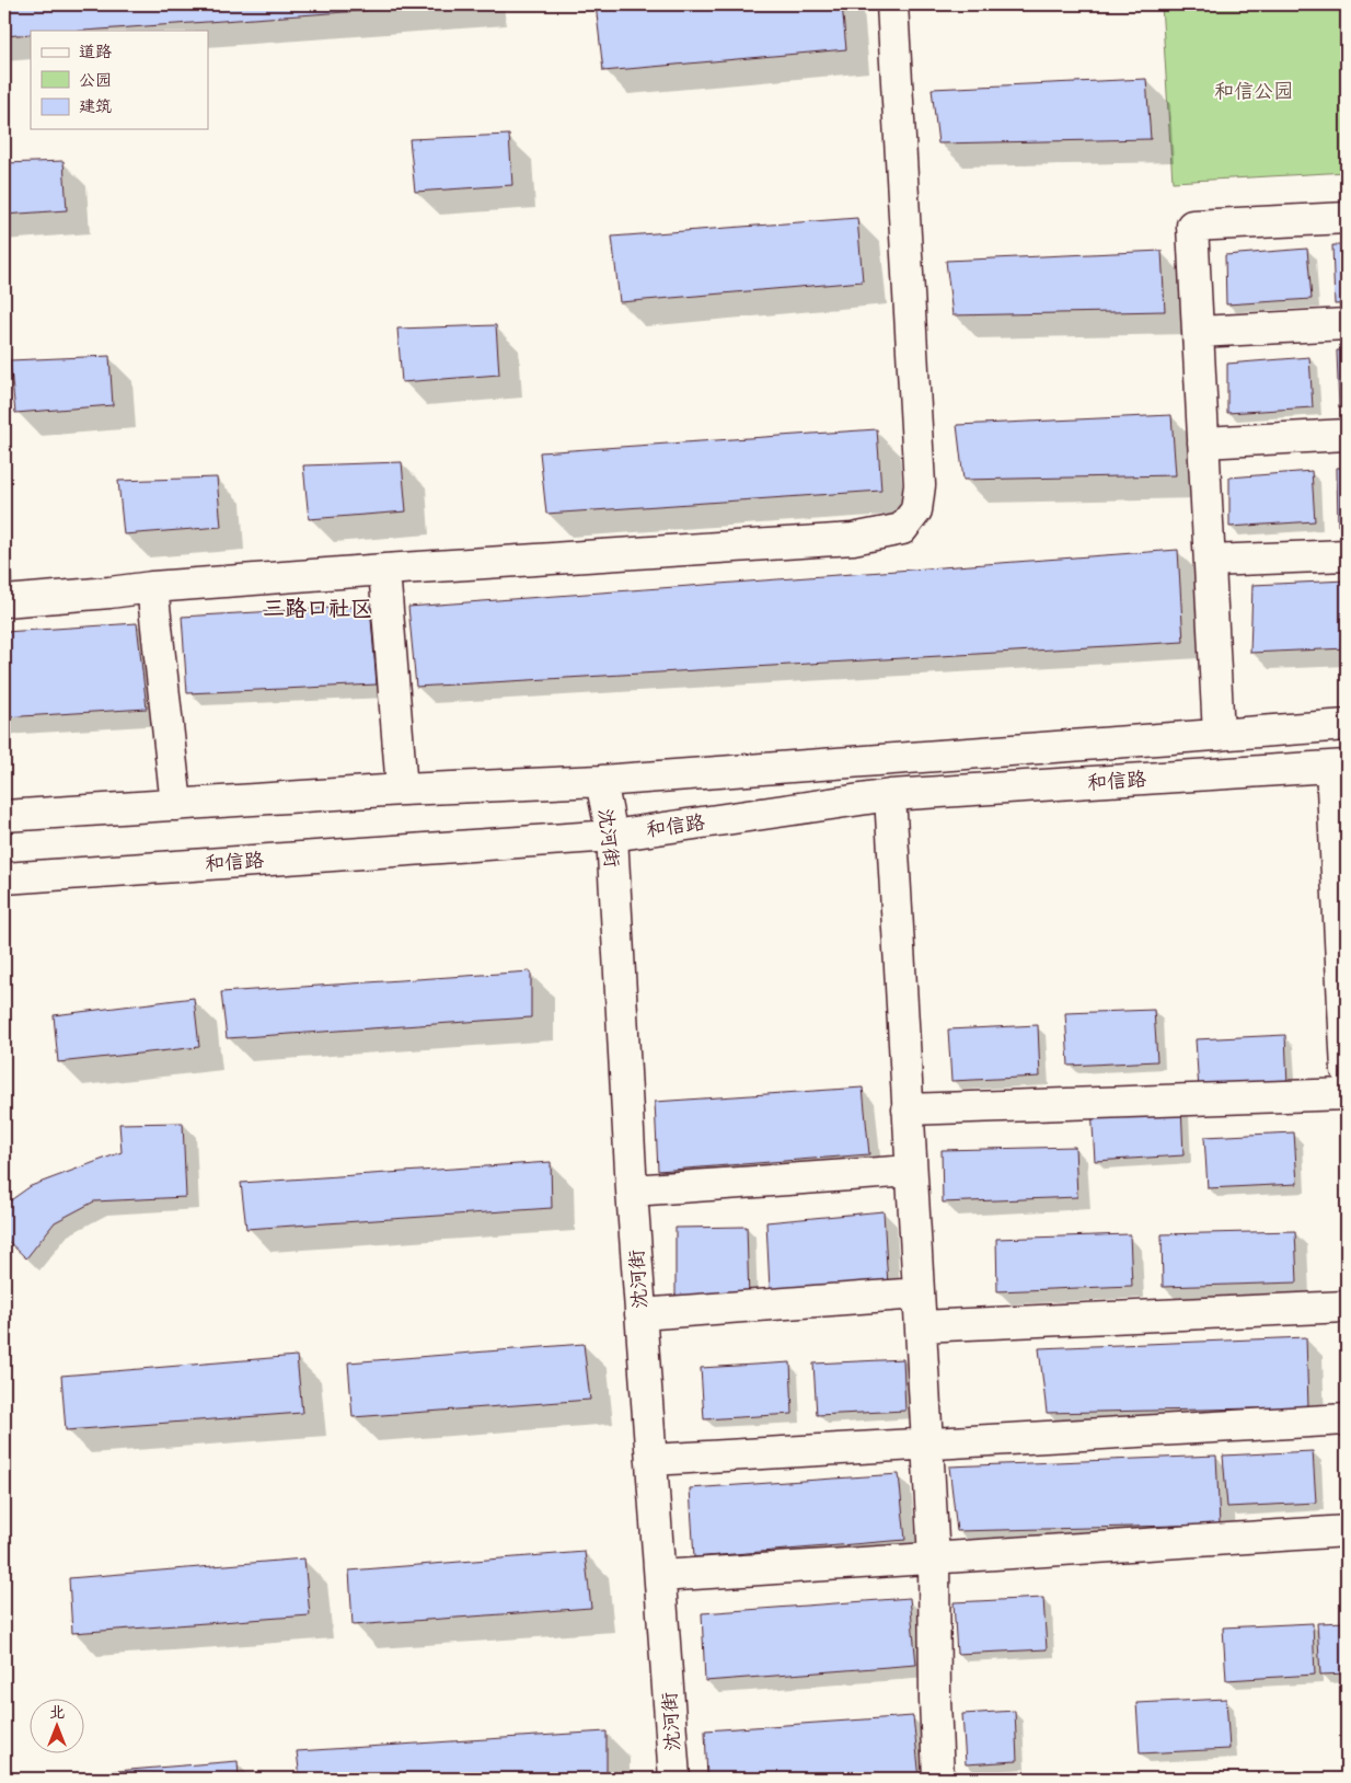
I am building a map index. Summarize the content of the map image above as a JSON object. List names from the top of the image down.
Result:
{
  "streets": {
    "street": ["和信路", "沈河街"]
  },
  "crossings": [
    ["和信路", "沈河街"]
  ],
  "districts": ["三路口社区"],
  "parks": ["和信公园"],
  "legend": ["道路", "公园", "建筑"],
  "north": "top"
}
